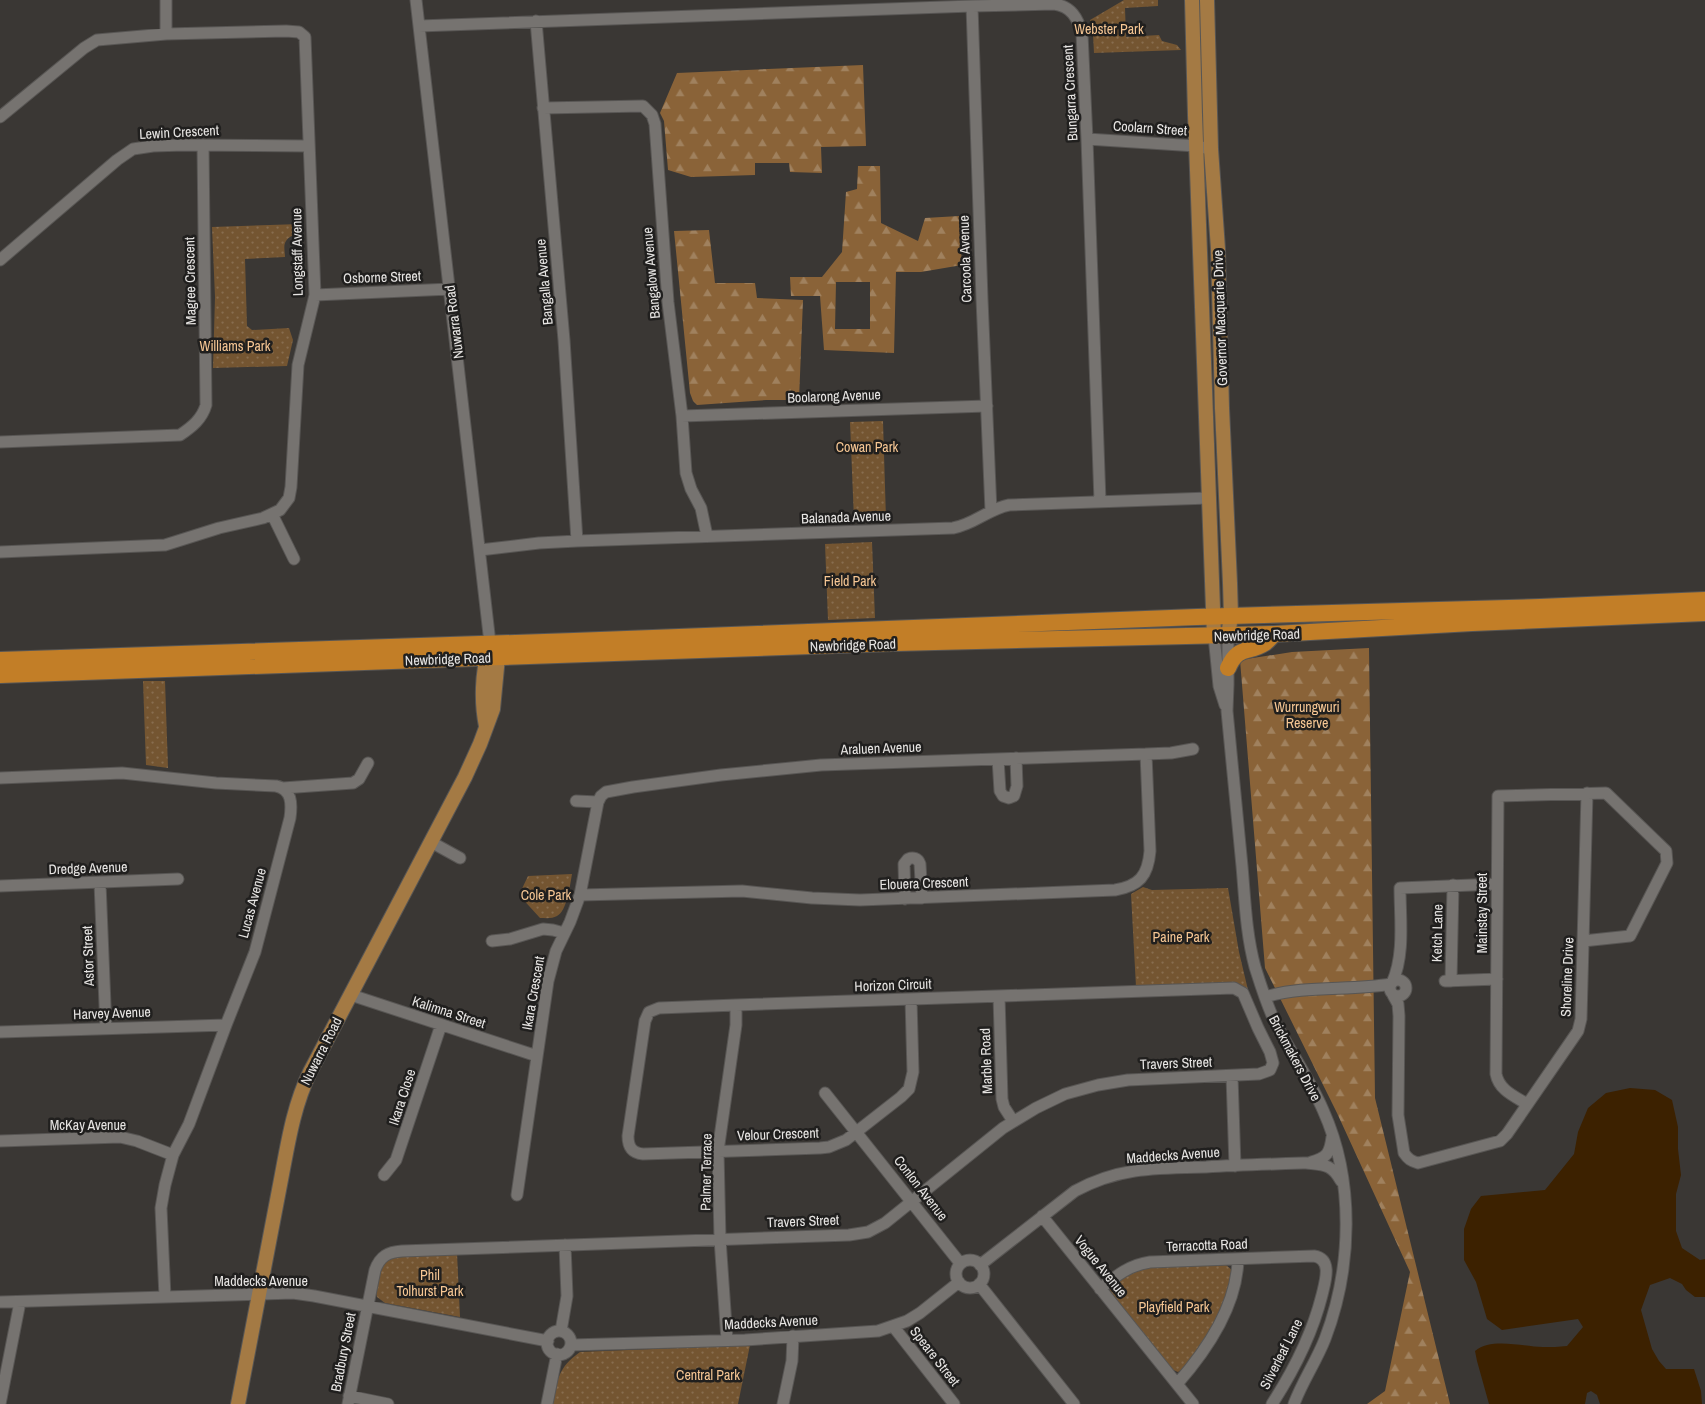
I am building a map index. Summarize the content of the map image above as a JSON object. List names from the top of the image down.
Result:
{
  "streets": {
    "highway": ["Newbridge Road"],
    "main road": ["Governor Macquarie Drive", "Nuwarra Road", "Brickmakers Drive"],
    "street": [
      "Bungarra Crescent",
      "Coolarn Street",
      "Lewin Crescent",
      "Longstaff Avenue",
      "Carcoola Avenue",
      "Bangalow Avenue",
      "Osborne Street",
      "Magree Crescent",
      "Bangalla Avenue",
      "Boolarong Avenue",
      "Balanada Avenue",
      "Araluen Avenue",
      "Dredge Avenue",
      "Elouera Crescent",
      "Lucas Avenue",
      "Mainstay Street",
      "Ketch Lane",
      "Astor Street",
      "Shoreline Drive",
      "Horizon Circuit",
      "Ikara Crescent",
      "Kalimna Street",
      "Harvey Avenue",
      "Marble Road",
      "Travers Street",
      "Ikara Close",
      "McKay Avenue",
      "Velour Crescent",
      "Maddecks Avenue",
      "Palmer Terrace",
      "Conlon Avenue",
      "Terracotta Road",
      "Vogue Avenue",
      "Bradbury Street",
      "Silverleaf Lane",
      "Speare Street"
    ]
  },
  "crossings": [
    ["Bungarra Crescent", "Coolarn Street"],
    ["Bungarra Crescent", "Carcoola Avenue"],
    ["Bungarra Crescent", "Bangalla Avenue"],
    ["Bungarra Crescent", "Nuwarra Road"],
    ["Bungarra Crescent", "Balanada Avenue"],
    ["Coolarn Street", "Governor Macquarie Drive"],
    ["Lewin Crescent", "Longstaff Avenue"],
    ["Lewin Crescent", "Magree Crescent"],
    ["Longstaff Avenue", "Osborne Street"],
    ["Carcoola Avenue", "Boolarong Avenue"],
    ["Carcoola Avenue", "Balanada Avenue"],
    ["Bangalow Avenue", "Bangalla Avenue"],
    ["Bangalow Avenue", "Boolarong Avenue"],
    ["Bangalow Avenue", "Balanada Avenue"],
    ["Osborne Street", "Nuwarra Road"],
    ["Bangalla Avenue", "Balanada Avenue"],
    ["Governor Macquarie Drive", "Balanada Avenue"],
    ["Governor Macquarie Drive", "Newbridge Road"],
    ["Governor Macquarie Drive", "Brickmakers Drive"],
    ["Nuwarra Road", "Balanada Avenue"],
    ["Nuwarra Road", "Newbridge Road"],
    ["Nuwarra Road", "Kalimna Street"],
    ["Nuwarra Road", "Maddecks Avenue"],
    ["Newbridge Road", "Brickmakers Drive"],
    ["Araluen Avenue", "Elouera Crescent"],
    ["Araluen Avenue", "Ikara Crescent"],
    ["Dredge Avenue", "Astor Street"],
    ["Elouera Crescent", "Ikara Crescent"],
    ["Lucas Avenue", "Harvey Avenue"],
    ["Lucas Avenue", "McKay Avenue"],
    ["Lucas Avenue", "Maddecks Avenue"],
    ["Mainstay Street", "Ketch Lane"],
    ["Mainstay Street", "Shoreline Drive"],
    ["Astor Street", "Harvey Avenue"],
    ["Horizon Circuit", "Marble Road"],
    ["Horizon Circuit", "Travers Street"],
    ["Horizon Circuit", "Velour Crescent"],
    ["Horizon Circuit", "Palmer Terrace"],
    ["Ikara Crescent", "Kalimna Street"],
    ["Kalimna Street", "Ikara Close"],
    ["Brickmakers Drive", "Maddecks Avenue"],
    ["Marble Road", "Travers Street"],
    ["Travers Street", "Maddecks Avenue"],
    ["Travers Street", "Palmer Terrace"],
    ["Travers Street", "Conlon Avenue"],
    ["Travers Street", "Bradbury Street"],
    ["Velour Crescent", "Palmer Terrace"],
    ["Velour Crescent", "Conlon Avenue"],
    ["Maddecks Avenue", "Palmer Terrace"],
    ["Maddecks Avenue", "Conlon Avenue"],
    ["Maddecks Avenue", "Vogue Avenue"],
    ["Maddecks Avenue", "Bradbury Street"],
    ["Maddecks Avenue", "Speare Street"],
    ["Terracotta Road", "Vogue Avenue"],
    ["Terracotta Road", "Silverleaf Lane"]
  ],
  "parks": [
    "Webster Park",
    "Williams Park",
    "Cowan Park",
    "Field Park",
    "Wurrungwuri Reserve",
    "Cole Park",
    "Paine Park",
    "Phil Tolhurst Park",
    "Playfield Park",
    "Central Park"
  ]
}
